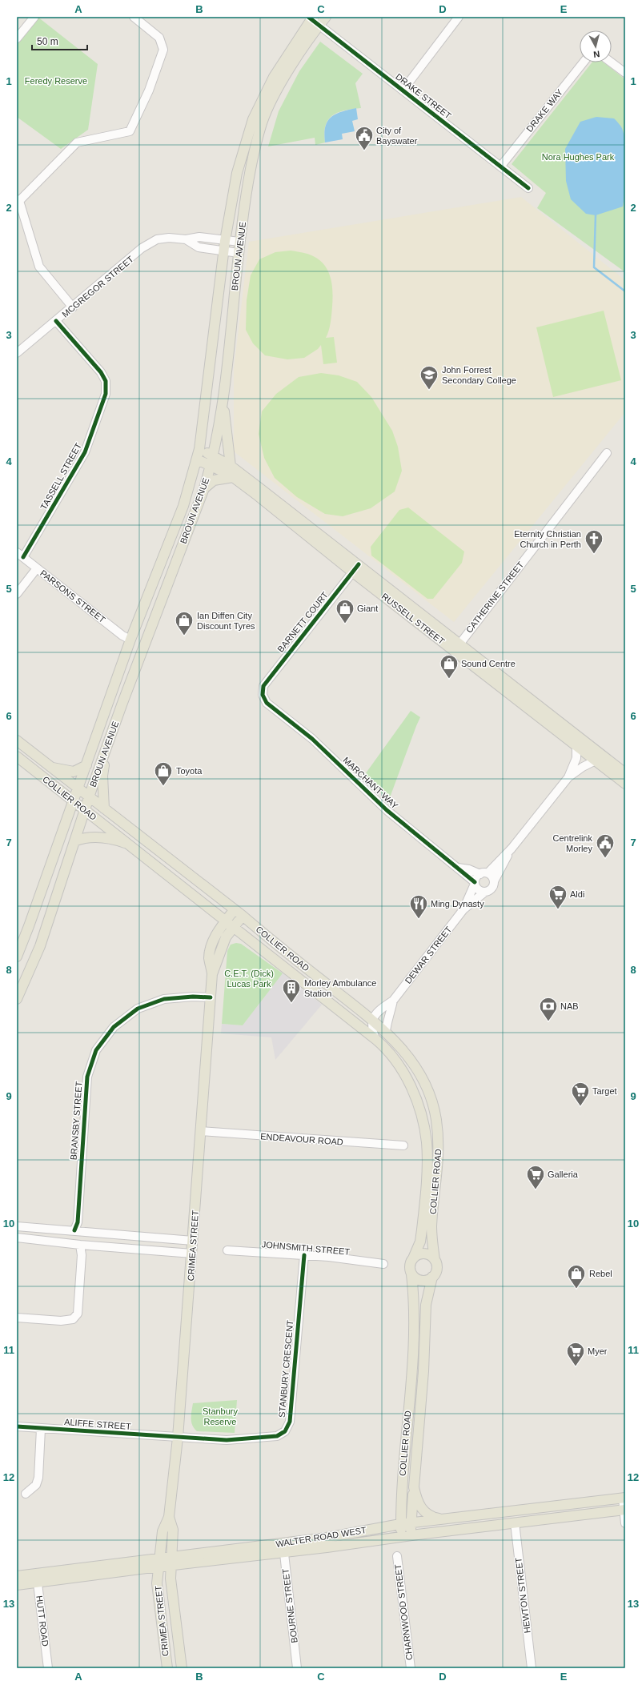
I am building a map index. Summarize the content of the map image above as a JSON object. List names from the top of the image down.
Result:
{
  "streets": {
    "main road": [
      "BROUN AVENUE",
      "RUSSELL STREET",
      "COLLIER ROAD",
      "CRIMEA STREET",
      "WALTER ROAD WEST"
    ],
    "street": [
      "DRAKE STREET",
      "DRAKE WAY",
      "MCGREGOR STREET",
      "TASSELL STREET",
      "PARSONS STREET",
      "CATHERINE STREET",
      "BARNETT COURT",
      "MARCHANT WAY",
      "DEWAR STREET",
      "BRANSBY STREET",
      "ENDEAVOUR ROAD",
      "JOHNSMITH STREET",
      "STANBURY CRESCENT",
      "ALIFFE STREET",
      "HEWTON STREET",
      "BOURNE STREET",
      "CHARNWOOD STREET",
      "HUTT ROAD"
    ]
  },
  "crossings": [
    ["DRAKE STREET", "DRAKE WAY"],
    ["DRAKE STREET", "BROUN AVENUE"],
    ["BROUN AVENUE", "MCGREGOR STREET"],
    ["BROUN AVENUE", "PARSONS STREET"],
    ["BROUN AVENUE", "RUSSELL STREET"],
    ["BROUN AVENUE", "COLLIER ROAD"],
    ["MCGREGOR STREET", "TASSELL STREET"],
    ["TASSELL STREET", "PARSONS STREET"],
    ["CATHERINE STREET", "RUSSELL STREET"],
    ["RUSSELL STREET", "BARNETT COURT"],
    ["BARNETT COURT", "MARCHANT WAY"],
    ["MARCHANT WAY", "DEWAR STREET"],
    ["COLLIER ROAD", "DEWAR STREET"],
    ["COLLIER ROAD", "CRIMEA STREET"],
    ["COLLIER ROAD", "WALTER ROAD WEST"],
    ["BRANSBY STREET", "CRIMEA STREET"],
    ["ENDEAVOUR ROAD", "CRIMEA STREET"],
    ["CRIMEA STREET", "STANBURY CRESCENT"],
    ["CRIMEA STREET", "ALIFFE STREET"],
    ["CRIMEA STREET", "WALTER ROAD WEST"],
    ["JOHNSMITH STREET", "STANBURY CRESCENT"],
    ["STANBURY CRESCENT", "ALIFFE STREET"],
    ["WALTER ROAD WEST", "HEWTON STREET"],
    ["WALTER ROAD WEST", "BOURNE STREET"],
    ["WALTER ROAD WEST", "HUTT ROAD"]
  ],
  "parks": [
    "Feredy Reserve",
    "Nora Hughes Park",
    "C.E.T. (Dick) Lucas Park",
    "Stanbury Reserve"
  ],
  "places": {
    "public building": ["City of Bayswater", "Centrelink Morley"],
    "school or university": ["John Forrest Secondary College"],
    "church": ["Eternity Christian Church in Perth"],
    "shop": [
      "Giant",
      "Ian Diffen City Discount Tyres",
      "Sound Centre",
      "Toyota",
      "Rebel"
    ],
    "supermarket": [
      "Aldi",
      "Target",
      "Galleria",
      "Myer"
    ],
    "restaurant": ["Ming Dynasty"],
    "building": ["Morley Ambulance Station"],
    "bank": ["NAB"]
  },
  "scale_bar": "50 m",
  "north": "bottom",
  "grid": {
    "columns": [
      "A",
      "B",
      "C",
      "D",
      "E"
    ],
    "rows": [
      "1",
      "2",
      "3",
      "4",
      "5",
      "6",
      "7",
      "8",
      "9",
      "10",
      "11",
      "12",
      "13"
    ]
  }
}
